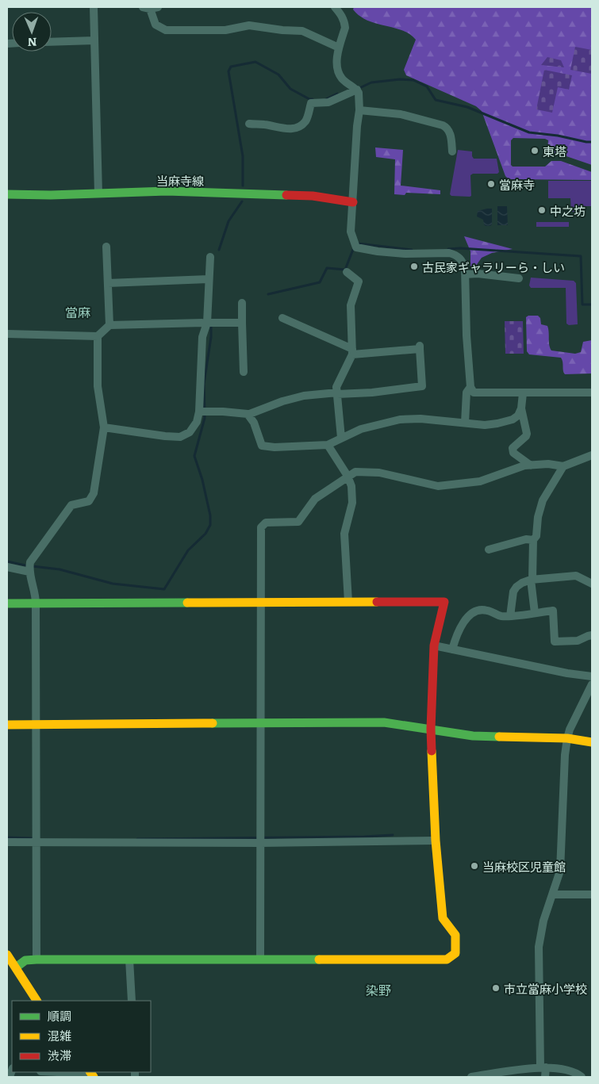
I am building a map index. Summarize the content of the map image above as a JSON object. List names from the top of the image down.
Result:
{
  "streets": {
    "main road": ["当麻寺線"]
  },
  "districts": ["當麻", "染野"],
  "places": [
    "東塔",
    "當麻寺",
    "中之坊",
    "古民家ギャラリーら・しい",
    "当麻校区児童館",
    "市立當麻小学校"
  ],
  "legend": ["順調", "混雑", "渋滞"],
  "north": "bottom"
}
